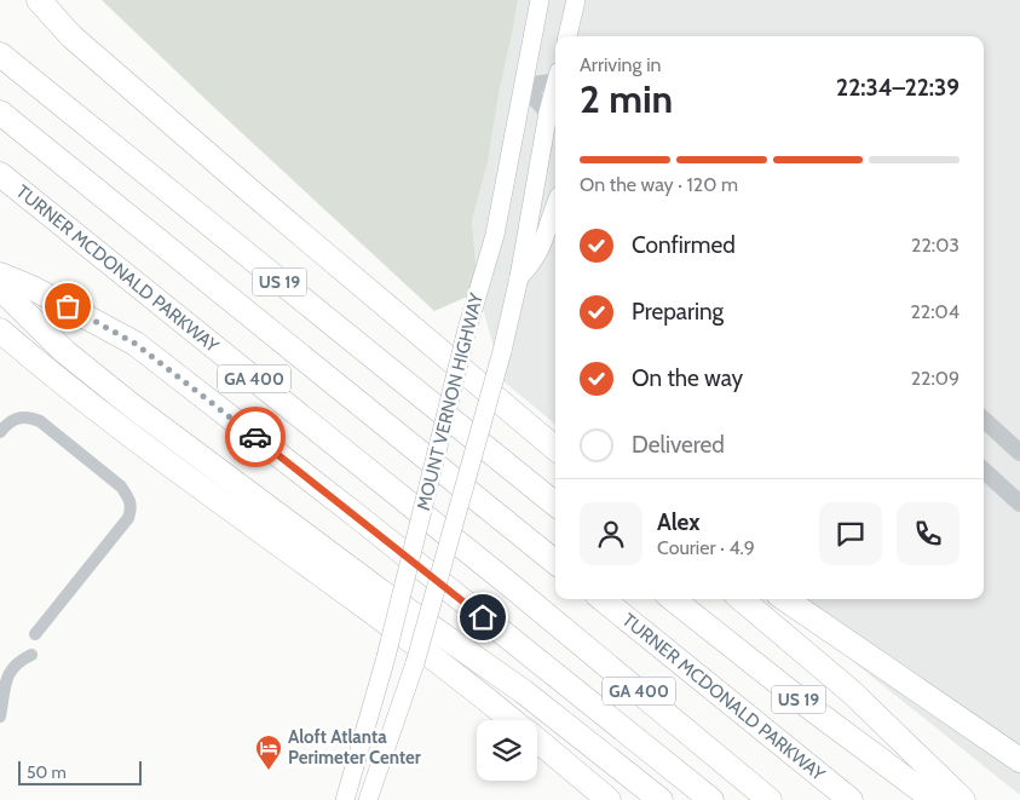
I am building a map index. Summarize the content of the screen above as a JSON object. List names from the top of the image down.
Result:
{
  "streets": {
    "highway": ["TURNER MCDONALD PARKWAY", "US 19", "GA 400"],
    "main road": ["MOUNT VERNON HIGHWAY"]
  },
  "places": {
    "hotel": ["Aloft Atlanta Perimeter Center"]
  },
  "scale_bar": "50 m",
  "page": {
    "heading": ["2 min", "Arriving in", "22:34–22:39"],
    "panel": ["Alex", "Courier · 4.9"],
    "bar": "On the way · 120 m",
    "list": [
      ["Confirmed", "22:03"],
      ["Preparing", "22:04"],
      ["On the way", "22:09"],
      "Delivered"
    ],
    "scale": "50 m"
  }
}
